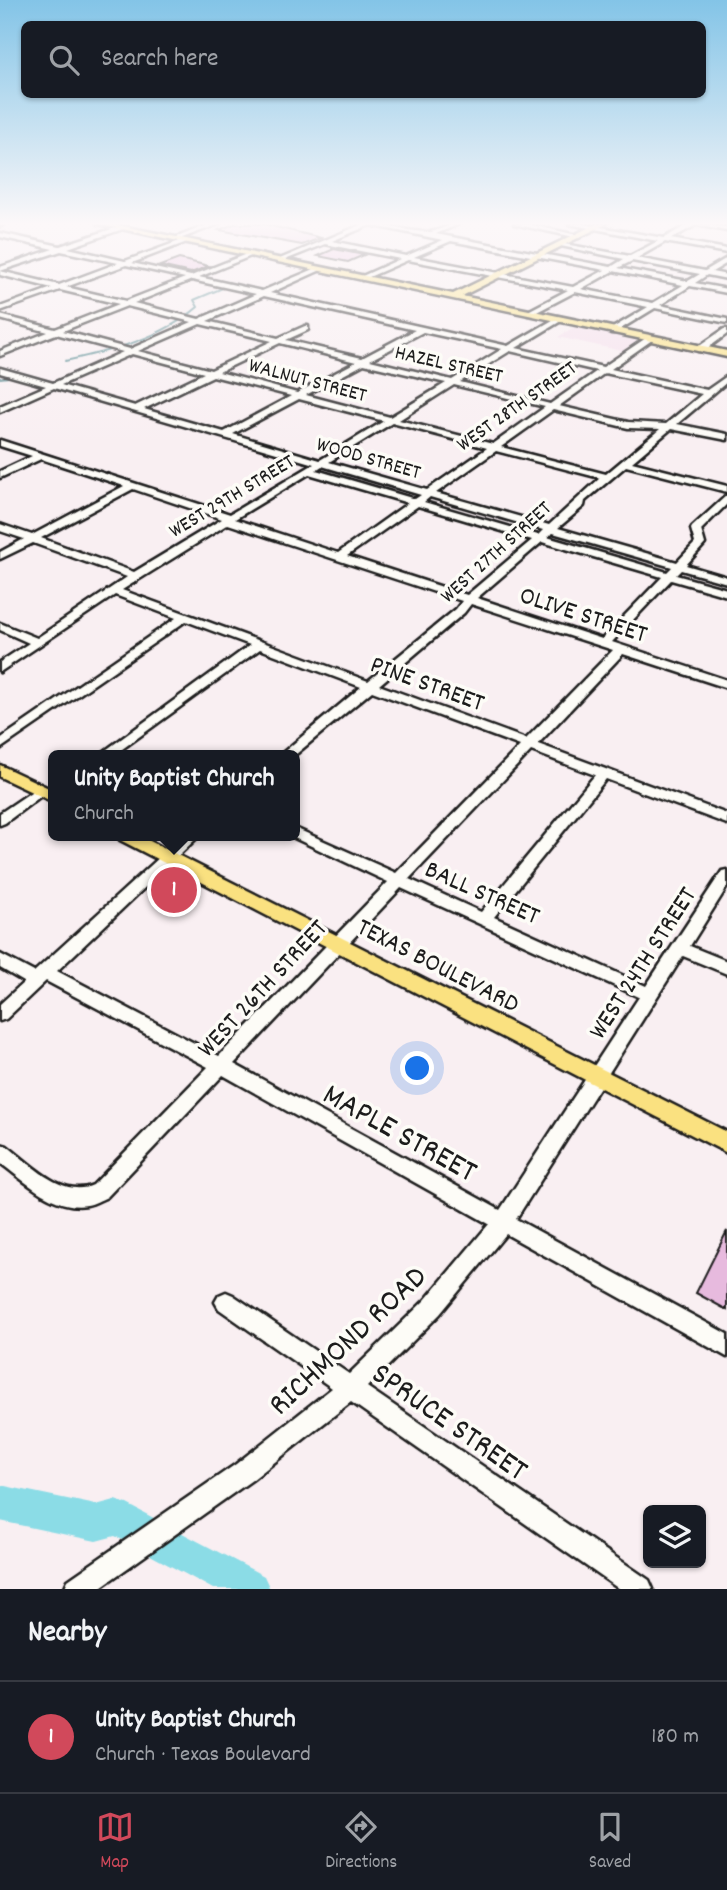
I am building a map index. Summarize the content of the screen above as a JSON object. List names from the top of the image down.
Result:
{
  "streets": {
    "main road": ["TEXAS BOULEVARD"],
    "street": [
      "HAZEL STREET",
      "WALNUT STREET",
      "WEST 28TH STREET",
      "WOOD STREET",
      "WEST 29TH STREET",
      "WEST 27TH STREET",
      "OLIVE STREET",
      "PINE STREET",
      "BALL STREET",
      "WEST 24TH STREET",
      "WEST 26TH STREET",
      "MAPLE STREET",
      "RICHMOND ROAD",
      "SPRUCE STREET"
    ]
  },
  "crossings": [
    ["HAZEL STREET", "WEST 28TH STREET"],
    ["HAZEL STREET", "WEST 29TH STREET"],
    ["HAZEL STREET", "WEST 27TH STREET"],
    ["WALNUT STREET", "WEST 28TH STREET"],
    ["WALNUT STREET", "WEST 29TH STREET"],
    ["WALNUT STREET", "WEST 27TH STREET"],
    ["WEST 28TH STREET", "WOOD STREET"],
    ["WEST 28TH STREET", "OLIVE STREET"],
    ["WOOD STREET", "WEST 29TH STREET"],
    ["WOOD STREET", "WEST 27TH STREET"],
    ["WEST 29TH STREET", "OLIVE STREET"],
    ["WEST 29TH STREET", "PINE STREET"],
    ["WEST 27TH STREET", "OLIVE STREET"],
    ["WEST 27TH STREET", "PINE STREET"],
    ["OLIVE STREET", "WEST 26TH STREET"],
    ["PINE STREET", "WEST 26TH STREET"],
    ["BALL STREET", "WEST 24TH STREET"],
    ["BALL STREET", "WEST 26TH STREET"],
    ["WEST 24TH STREET", "TEXAS BOULEVARD"],
    ["WEST 24TH STREET", "RICHMOND ROAD"],
    ["TEXAS BOULEVARD", "WEST 26TH STREET"],
    ["TEXAS BOULEVARD", "RICHMOND ROAD"],
    ["WEST 26TH STREET", "MAPLE STREET"],
    ["MAPLE STREET", "RICHMOND ROAD"],
    ["RICHMOND ROAD", "SPRUCE STREET"]
  ],
  "page": {
    "search": "Search here",
    "popup": ["Unity Baptist Church", "Church"],
    "pins": "1",
    "heading": "Nearby",
    "list": [
      {
        "mark": "1",
        "name": "Unity Baptist Church",
        "note": "Church · Texas Boulevard",
        "value": "180 m"
      }
    ],
    "nav": ["Map", "Directions", "Saved"]
  }
}
